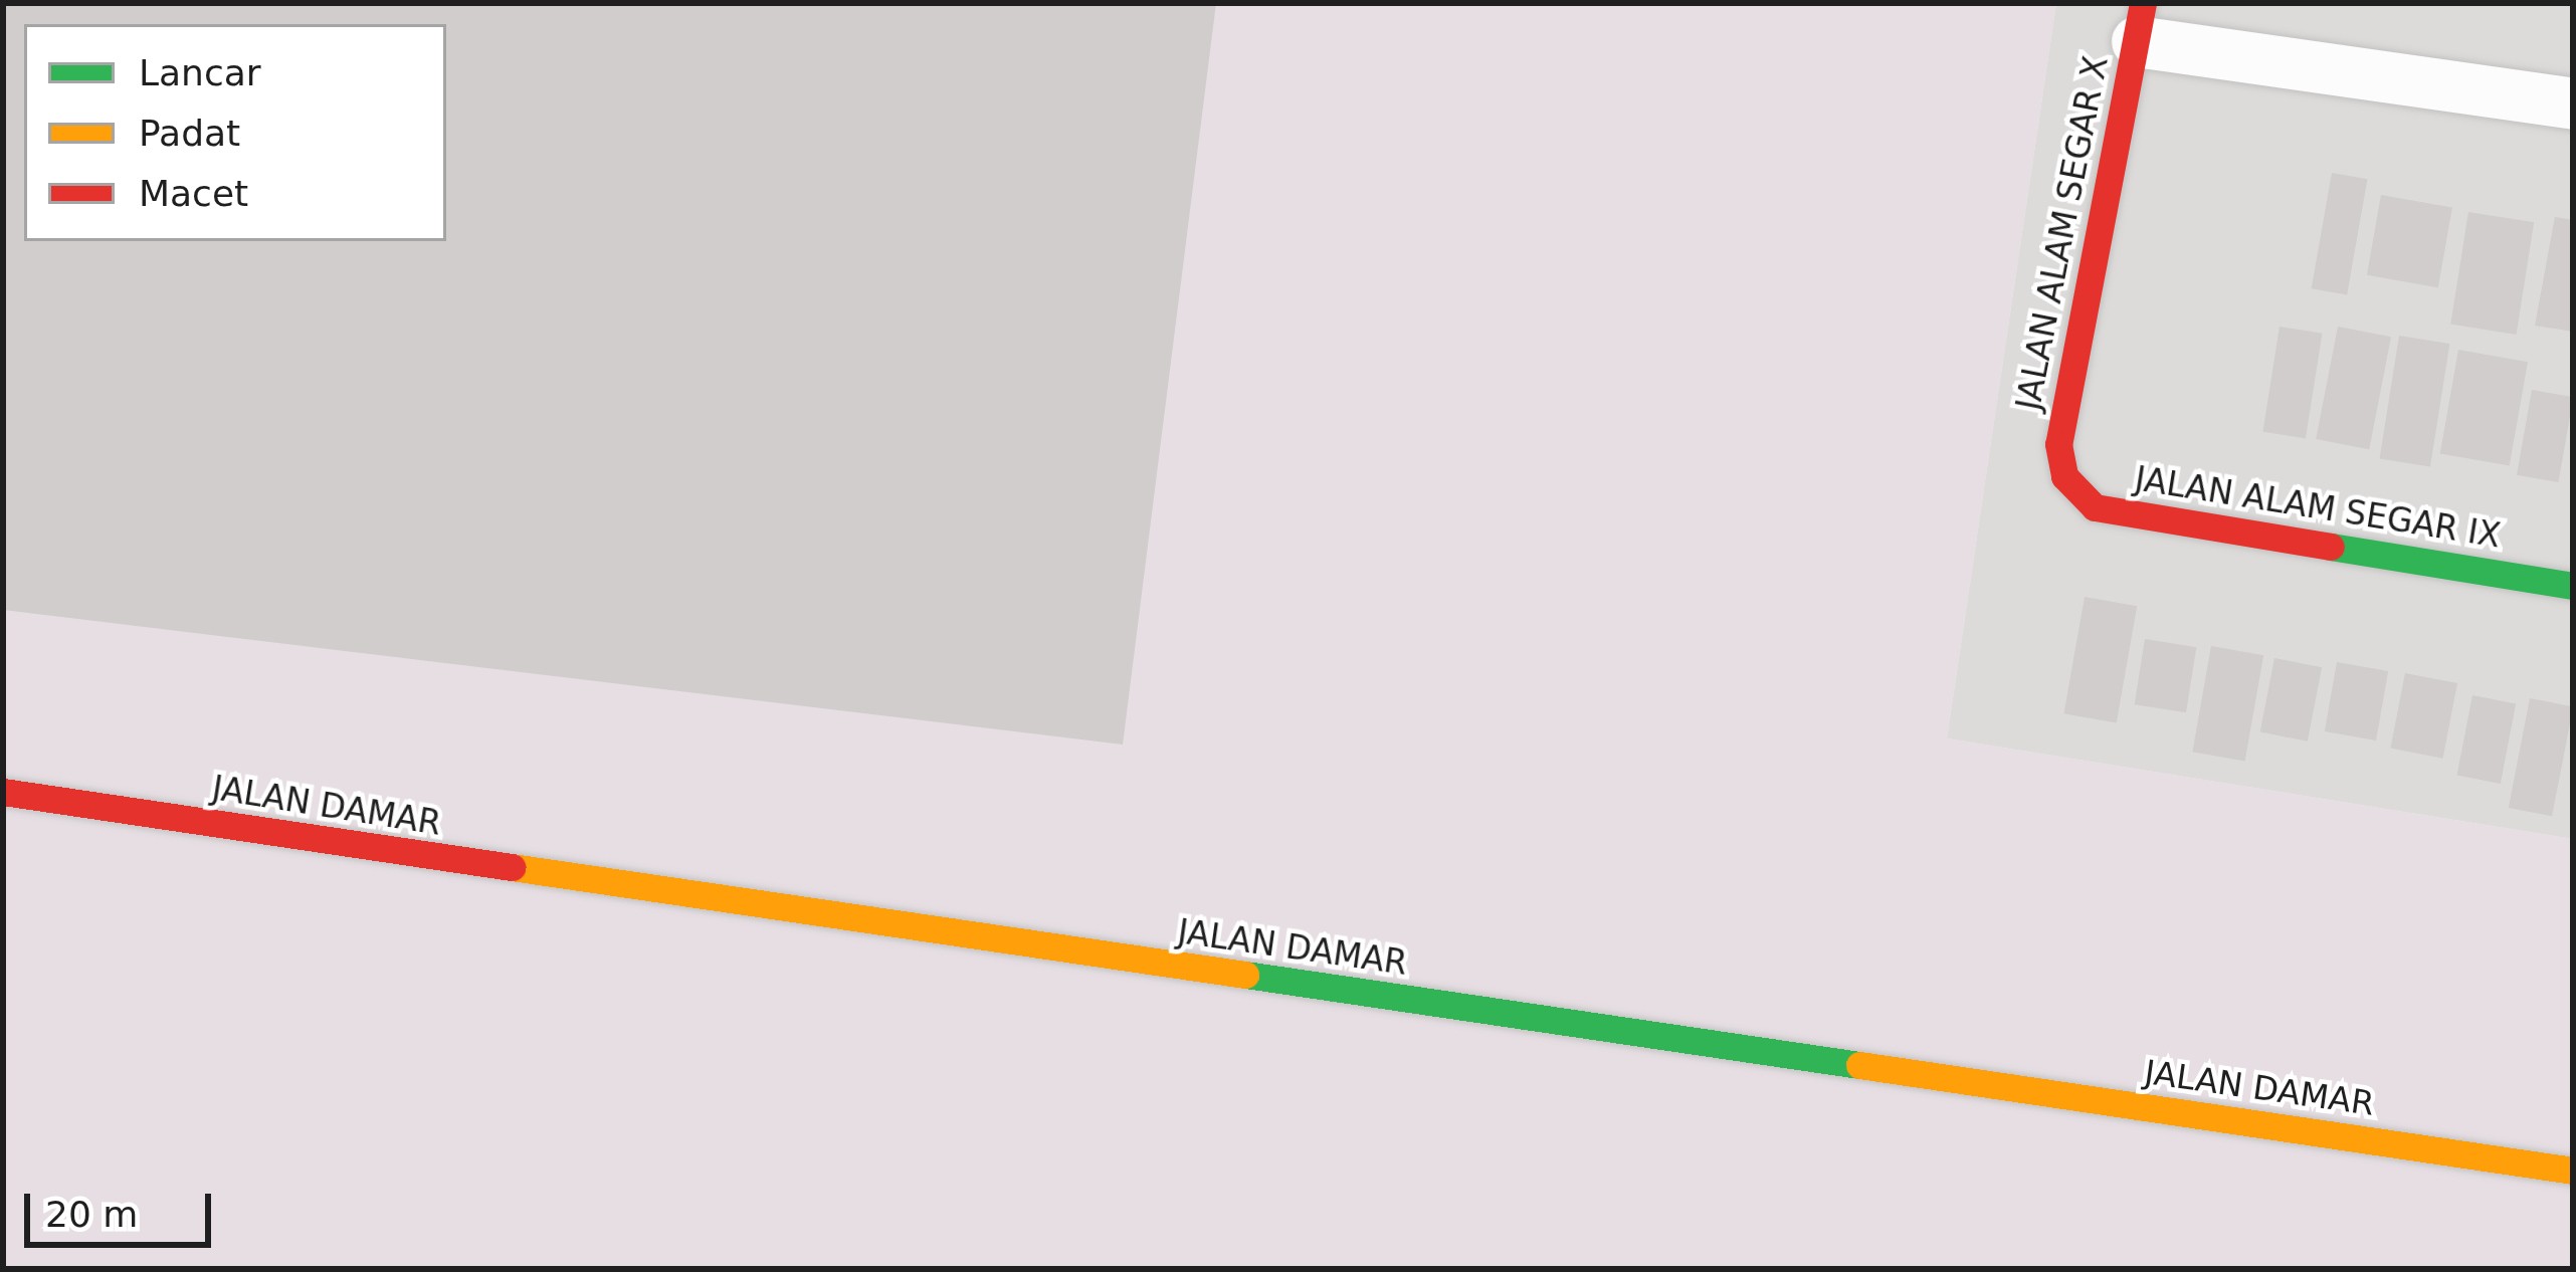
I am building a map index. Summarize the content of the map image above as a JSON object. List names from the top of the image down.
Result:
{
  "streets": {
    "street": ["JALAN ALAM SEGAR X", "JALAN ALAM SEGAR IX", "JALAN DAMAR"]
  },
  "crossings": [
    ["JALAN ALAM SEGAR X", "JALAN ALAM SEGAR IX"]
  ],
  "legend": ["Lancar", "Padat", "Macet"],
  "scale_bar": "20 m"
}
